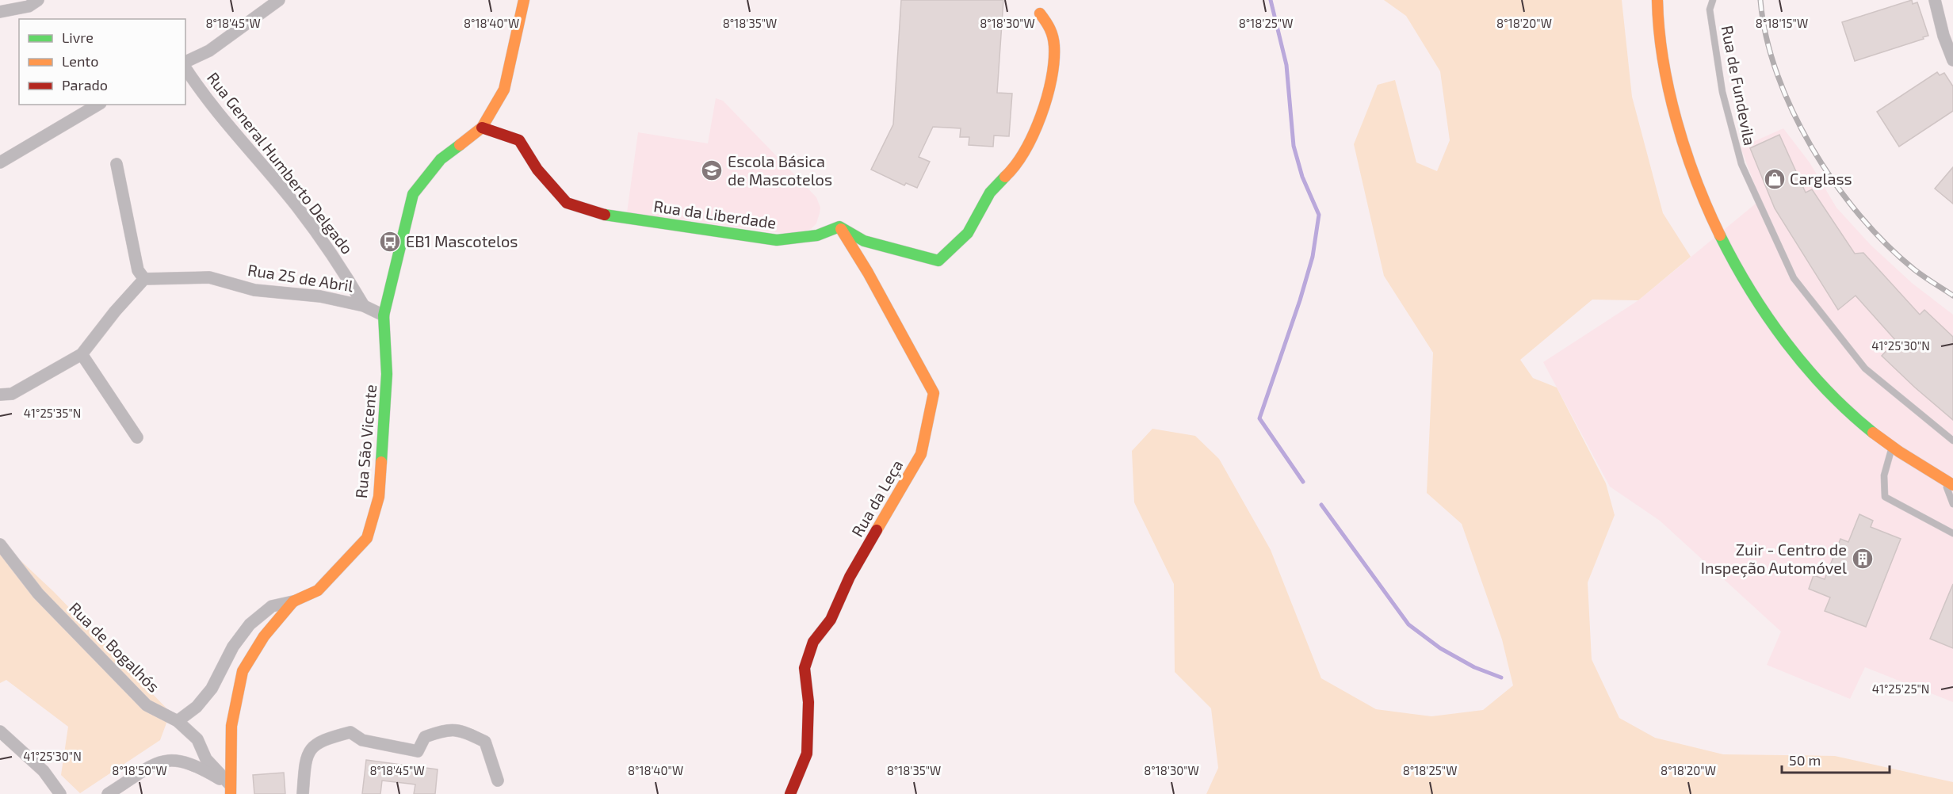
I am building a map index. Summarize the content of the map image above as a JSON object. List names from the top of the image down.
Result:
{
  "streets": {
    "street": [
      "Rua General Humberto Delgado",
      "Rua da Liberdade",
      "Rua 25 de Abril",
      "Rua São Vicente",
      "Rua da Leça",
      "Rua de Bogalhós"
    ],
    "lane": ["Rua de Fundevila"]
  },
  "crossings": [
    ["Rua General Humberto Delgado", "Rua 25 de Abril"],
    ["Rua da Liberdade", "Rua São Vicente"],
    ["Rua da Liberdade", "Rua da Leça"],
    ["Rua 25 de Abril", "Rua São Vicente"],
    ["Rua São Vicente", "Rua de Bogalhós"]
  ],
  "places": {
    "school or university": ["Escola Básica de Mascotelos"],
    "shop": ["Carglass"],
    "bus stop": ["EB1 Mascotelos"],
    "building": ["Zuir - Centro de Inspeção Automóvel"]
  },
  "legend": ["Livre", "Lento", "Parado"],
  "scale_bar": "50 m",
  "coordinates": [
    "8°18'45\"W",
    "8°18'40\"W",
    "8°18'35\"W",
    "8°18'30\"W",
    "8°18'25\"W",
    "8°18'20\"W",
    "8°18'15\"W",
    "41°25'30\"N",
    "41°25'35\"N",
    "41°25'25\"N",
    "8°18'50\"W"
  ]
}
